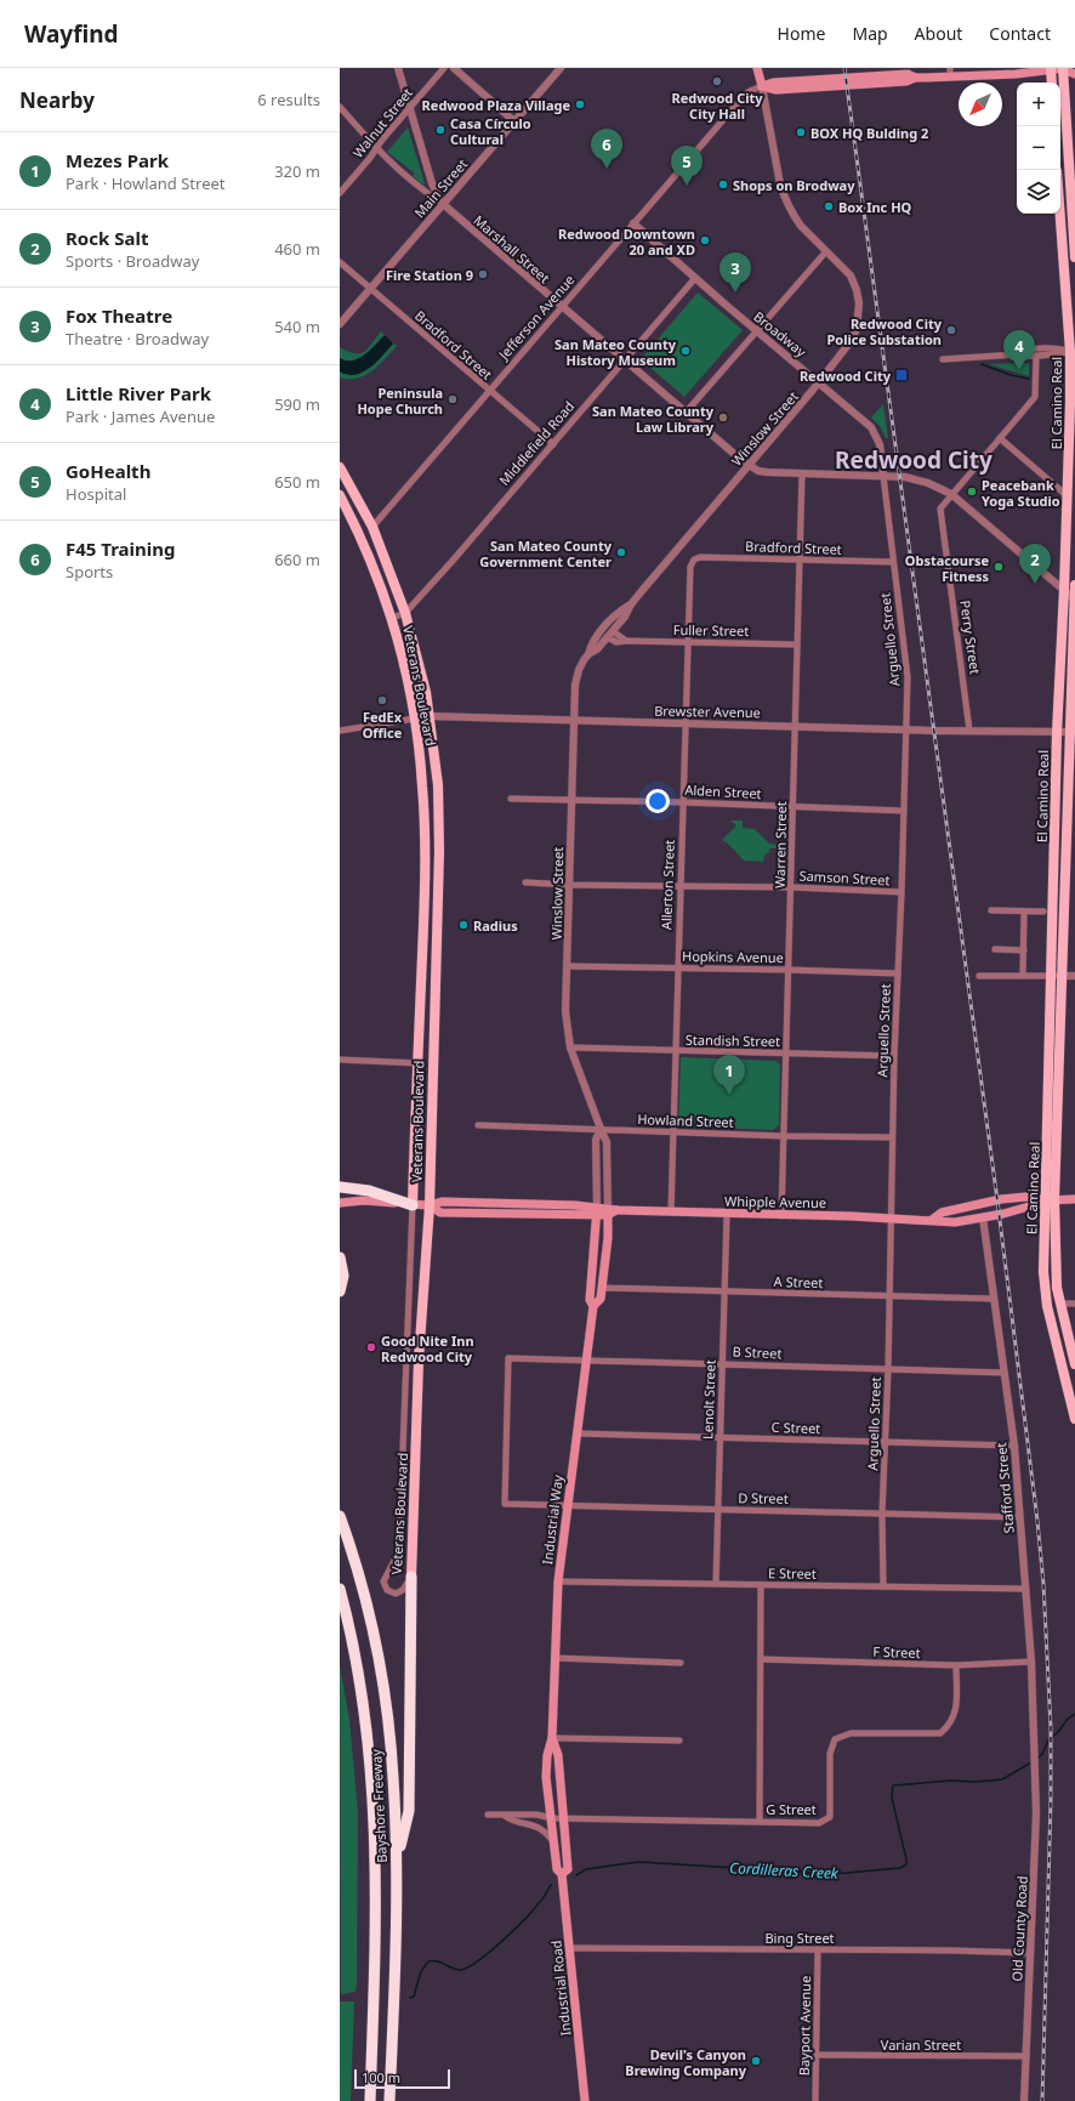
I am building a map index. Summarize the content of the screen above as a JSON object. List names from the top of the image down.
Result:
{
  "streets": {
    "highway": ["Bayshore Freeway"],
    "main road": [
      "Jefferson Avenue",
      "El Camino Real",
      "Veterans Boulevard",
      "Whipple Avenue",
      "Industrial Way",
      "Industrial Road"
    ],
    "street": [
      "Walnut Street",
      "Main Street",
      "Marshall Street",
      "Broadway",
      "Bradford Street",
      "Winslow Street",
      "Middlefield Road",
      "Fuller Street",
      "Perry Street",
      "Arguello Street",
      "Brewster Avenue",
      "Alden Street",
      "Warren Street",
      "Samson Street",
      "Allerton Street",
      "Hopkins Avenue",
      "Standish Street",
      "Howland Street",
      "A Street",
      "B Street",
      "Lenolt Street",
      "C Street",
      "Stafford Street",
      "D Street",
      "E Street",
      "F Street",
      "G Street",
      "Old County Road",
      "Bing Street",
      "Bayport Avenue",
      "Varian Street"
    ]
  },
  "crossings": [
    ["Walnut Street", "Marshall Street"],
    ["Main Street", "Marshall Street"],
    ["Main Street", "Bradford Street"],
    ["Marshall Street", "Jefferson Avenue"],
    ["Marshall Street", "Broadway"],
    ["Marshall Street", "Winslow Street"],
    ["Marshall Street", "Middlefield Road"],
    ["Marshall Street", "Arguello Street"],
    ["Marshall Street", "Warren Street"],
    ["Jefferson Avenue", "Broadway"],
    ["Jefferson Avenue", "Bradford Street"],
    ["Jefferson Avenue", "Winslow Street"],
    ["Jefferson Avenue", "Veterans Boulevard"],
    ["Broadway", "Winslow Street"],
    ["Broadway", "Middlefield Road"],
    ["Broadway", "Arguello Street"],
    ["Bradford Street", "Middlefield Road"],
    ["Bradford Street", "Arguello Street"],
    ["Bradford Street", "Warren Street"],
    ["Bradford Street", "Allerton Street"],
    ["El Camino Real", "Brewster Avenue"],
    ["El Camino Real", "Whipple Avenue"],
    ["Winslow Street", "Fuller Street"],
    ["Winslow Street", "Brewster Avenue"],
    ["Winslow Street", "Alden Street"],
    ["Winslow Street", "Samson Street"],
    ["Winslow Street", "Hopkins Avenue"],
    ["Winslow Street", "Standish Street"],
    ["Winslow Street", "Howland Street"],
    ["Winslow Street", "Whipple Avenue"],
    ["Winslow Street", "Industrial Way"],
    ["Middlefield Road", "Veterans Boulevard"],
    ["Fuller Street", "Warren Street"],
    ["Fuller Street", "Allerton Street"],
    ["Perry Street", "Brewster Avenue"],
    ["Arguello Street", "Brewster Avenue"],
    ["Arguello Street", "Alden Street"],
    ["Arguello Street", "Samson Street"],
    ["Arguello Street", "Hopkins Avenue"],
    ["Arguello Street", "Standish Street"],
    ["Arguello Street", "Howland Street"],
    ["Arguello Street", "Whipple Avenue"],
    ["Arguello Street", "A Street"],
    ["Arguello Street", "B Street"],
    ["Arguello Street", "C Street"],
    ["Arguello Street", "D Street"],
    ["Arguello Street", "E Street"],
    ["Veterans Boulevard", "Brewster Avenue"],
    ["Veterans Boulevard", "Whipple Avenue"],
    ["Brewster Avenue", "Warren Street"],
    ["Brewster Avenue", "Allerton Street"],
    ["Alden Street", "Warren Street"],
    ["Alden Street", "Allerton Street"],
    ["Warren Street", "Samson Street"],
    ["Warren Street", "Hopkins Avenue"],
    ["Warren Street", "Standish Street"],
    ["Warren Street", "Howland Street"],
    ["Warren Street", "Whipple Avenue"],
    ["Samson Street", "Allerton Street"],
    ["Allerton Street", "Hopkins Avenue"],
    ["Allerton Street", "Standish Street"],
    ["Allerton Street", "Howland Street"],
    ["Allerton Street", "Whipple Avenue"],
    ["Whipple Avenue", "Lenolt Street"],
    ["Whipple Avenue", "Stafford Street"],
    ["Whipple Avenue", "Industrial Way"],
    ["A Street", "Lenolt Street"],
    ["A Street", "Stafford Street"],
    ["A Street", "Industrial Way"],
    ["B Street", "Lenolt Street"],
    ["B Street", "Stafford Street"],
    ["B Street", "D Street"],
    ["B Street", "Industrial Way"],
    ["Lenolt Street", "C Street"],
    ["Lenolt Street", "D Street"],
    ["Lenolt Street", "E Street"],
    ["C Street", "Stafford Street"],
    ["C Street", "Industrial Way"],
    ["Stafford Street", "D Street"],
    ["Stafford Street", "E Street"],
    ["Stafford Street", "F Street"],
    ["Stafford Street", "Old County Road"],
    ["D Street", "Industrial Way"],
    ["Industrial Way", "E Street"],
    ["Industrial Way", "G Street"],
    ["Industrial Way", "Industrial Road"],
    ["F Street", "G Street"],
    ["G Street", "Industrial Road"],
    ["Old County Road", "Bing Street"],
    ["Old County Road", "Varian Street"],
    ["Bing Street", "Industrial Road"],
    ["Bing Street", "Bayport Avenue"],
    ["Bayport Avenue", "Varian Street"]
  ],
  "districts": ["Redwood City"],
  "water": ["Cordilleras Creek"],
  "places": {
    "other": [
      "Redwood City City Hall",
      "Redwood Plaza Village",
      "Casa Círculo Cultural",
      "BOX HQ Bulding 2",
      "Shops on Brodway",
      "Box Inc HQ",
      "Redwood Downtown 20 and XD",
      "Fire Station 9",
      "Redwood City Police Substation",
      "San Mateo County History Museum",
      "Peninsula Hope Church",
      "San Mateo County Law Library",
      "Peacebank Yoga Studio",
      "San Mateo County Government Center",
      "Obstacourse Fitness",
      "FedEx Office",
      "Radius",
      "Good Nite Inn Redwood City",
      "Devil's Canyon Brewing Company"
    ],
    "transit": ["Redwood City"]
  },
  "scale_bar": "100 m",
  "north": "bottom left",
  "page": {
    "header": "Wayfind",
    "nav": [
      "Home",
      "Map",
      "About",
      "Contact"
    ],
    "heading": ["Nearby", "6 results"],
    "map_buttons": ["+", "−"],
    "pins": [
      "6",
      "5",
      "3",
      "4",
      "2",
      "1"
    ],
    "list": [
      {
        "mark": "1",
        "name": "Mezes Park",
        "note": "Park · Howland Street",
        "value": "320 m"
      },
      {
        "mark": "2",
        "name": "Rock Salt",
        "note": "Sports · Broadway",
        "value": "460 m"
      },
      {
        "mark": "3",
        "name": "Fox Theatre",
        "note": "Theatre · Broadway",
        "value": "540 m"
      },
      {
        "mark": "4",
        "name": "Little River Park",
        "note": "Park · James Avenue",
        "value": "590 m"
      },
      {
        "mark": "5",
        "name": "GoHealth",
        "note": "Hospital",
        "value": "650 m"
      },
      {
        "mark": "6",
        "name": "F45 Training",
        "note": "Sports",
        "value": "660 m"
      }
    ],
    "scale": "100 m"
  }
}
